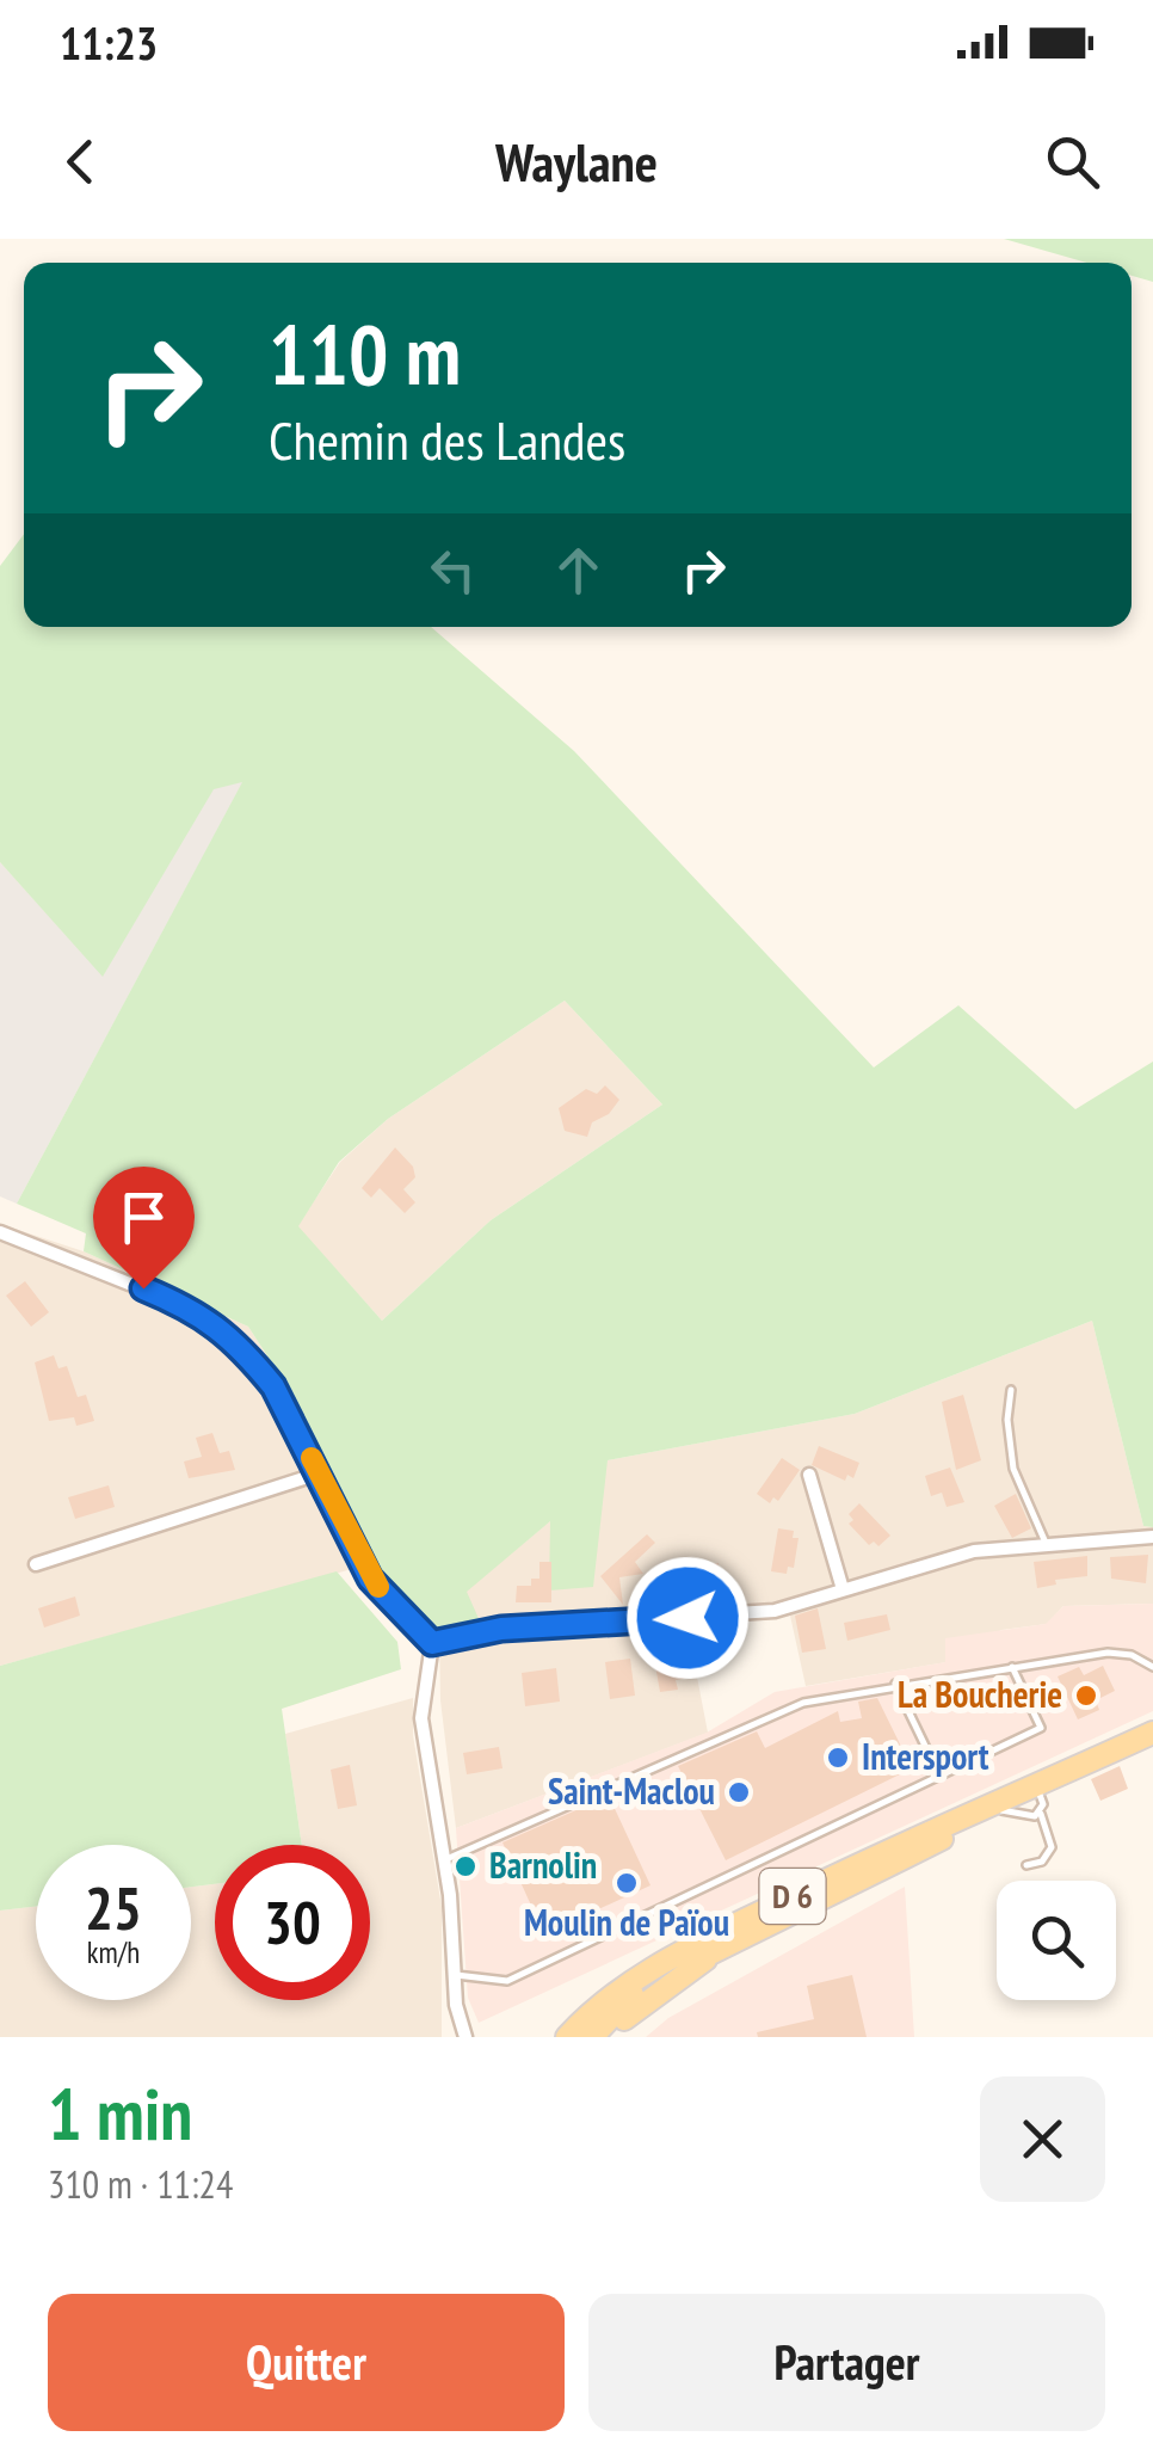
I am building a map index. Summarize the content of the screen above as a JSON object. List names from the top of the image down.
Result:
{
  "streets": {
    "main road": ["D 6"]
  },
  "places": [
    "La Boucherie",
    "Intersport",
    "Saint-Maclou",
    "Barnolin",
    "Moulin de Païou"
  ],
  "page": {
    "status": "11:23",
    "header": "Waylane",
    "turn": ["110 m", "Chemin des Landes"],
    "speed": "25 km/h",
    "limit": "30",
    "heading": ["1 min", "310 m · 11:24"],
    "buttons": ["Quitter", "Partager"]
  }
}
